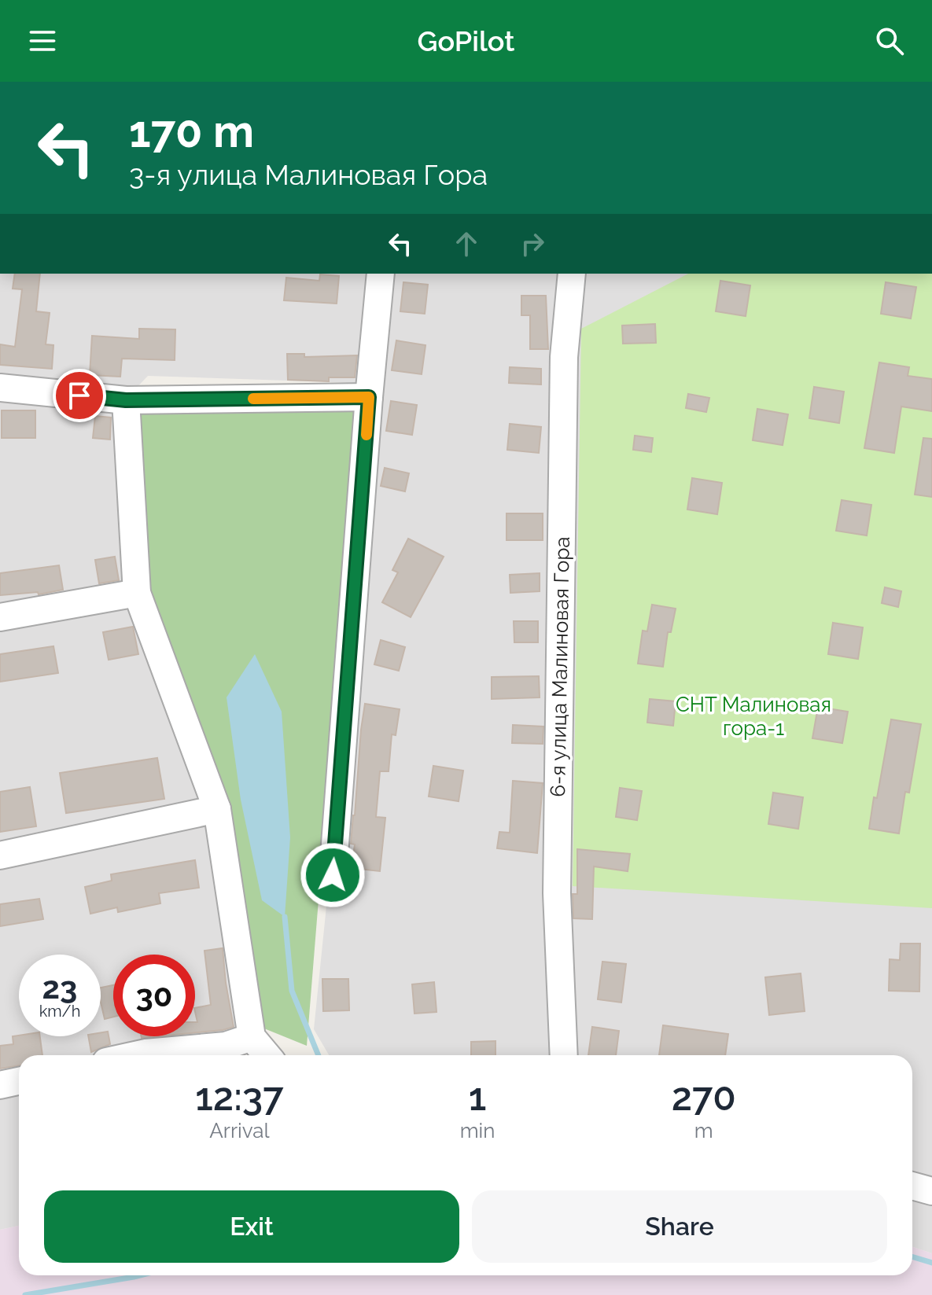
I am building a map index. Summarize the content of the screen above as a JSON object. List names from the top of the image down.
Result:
{
  "streets": {
    "street": ["6-я улица Малиновая Гора"]
  },
  "parks": ["СНТ Малиновая гора-1"],
  "page": {
    "header": "GoPilot",
    "turn": ["170 m", "3-я улица Малиновая Гора"],
    "speed": "23 km/h",
    "limit": "30",
    "eta": [
      "12:37",
      "Arrival",
      "1",
      "min",
      "270",
      "m"
    ],
    "buttons": ["Exit", "Share"]
  }
}
